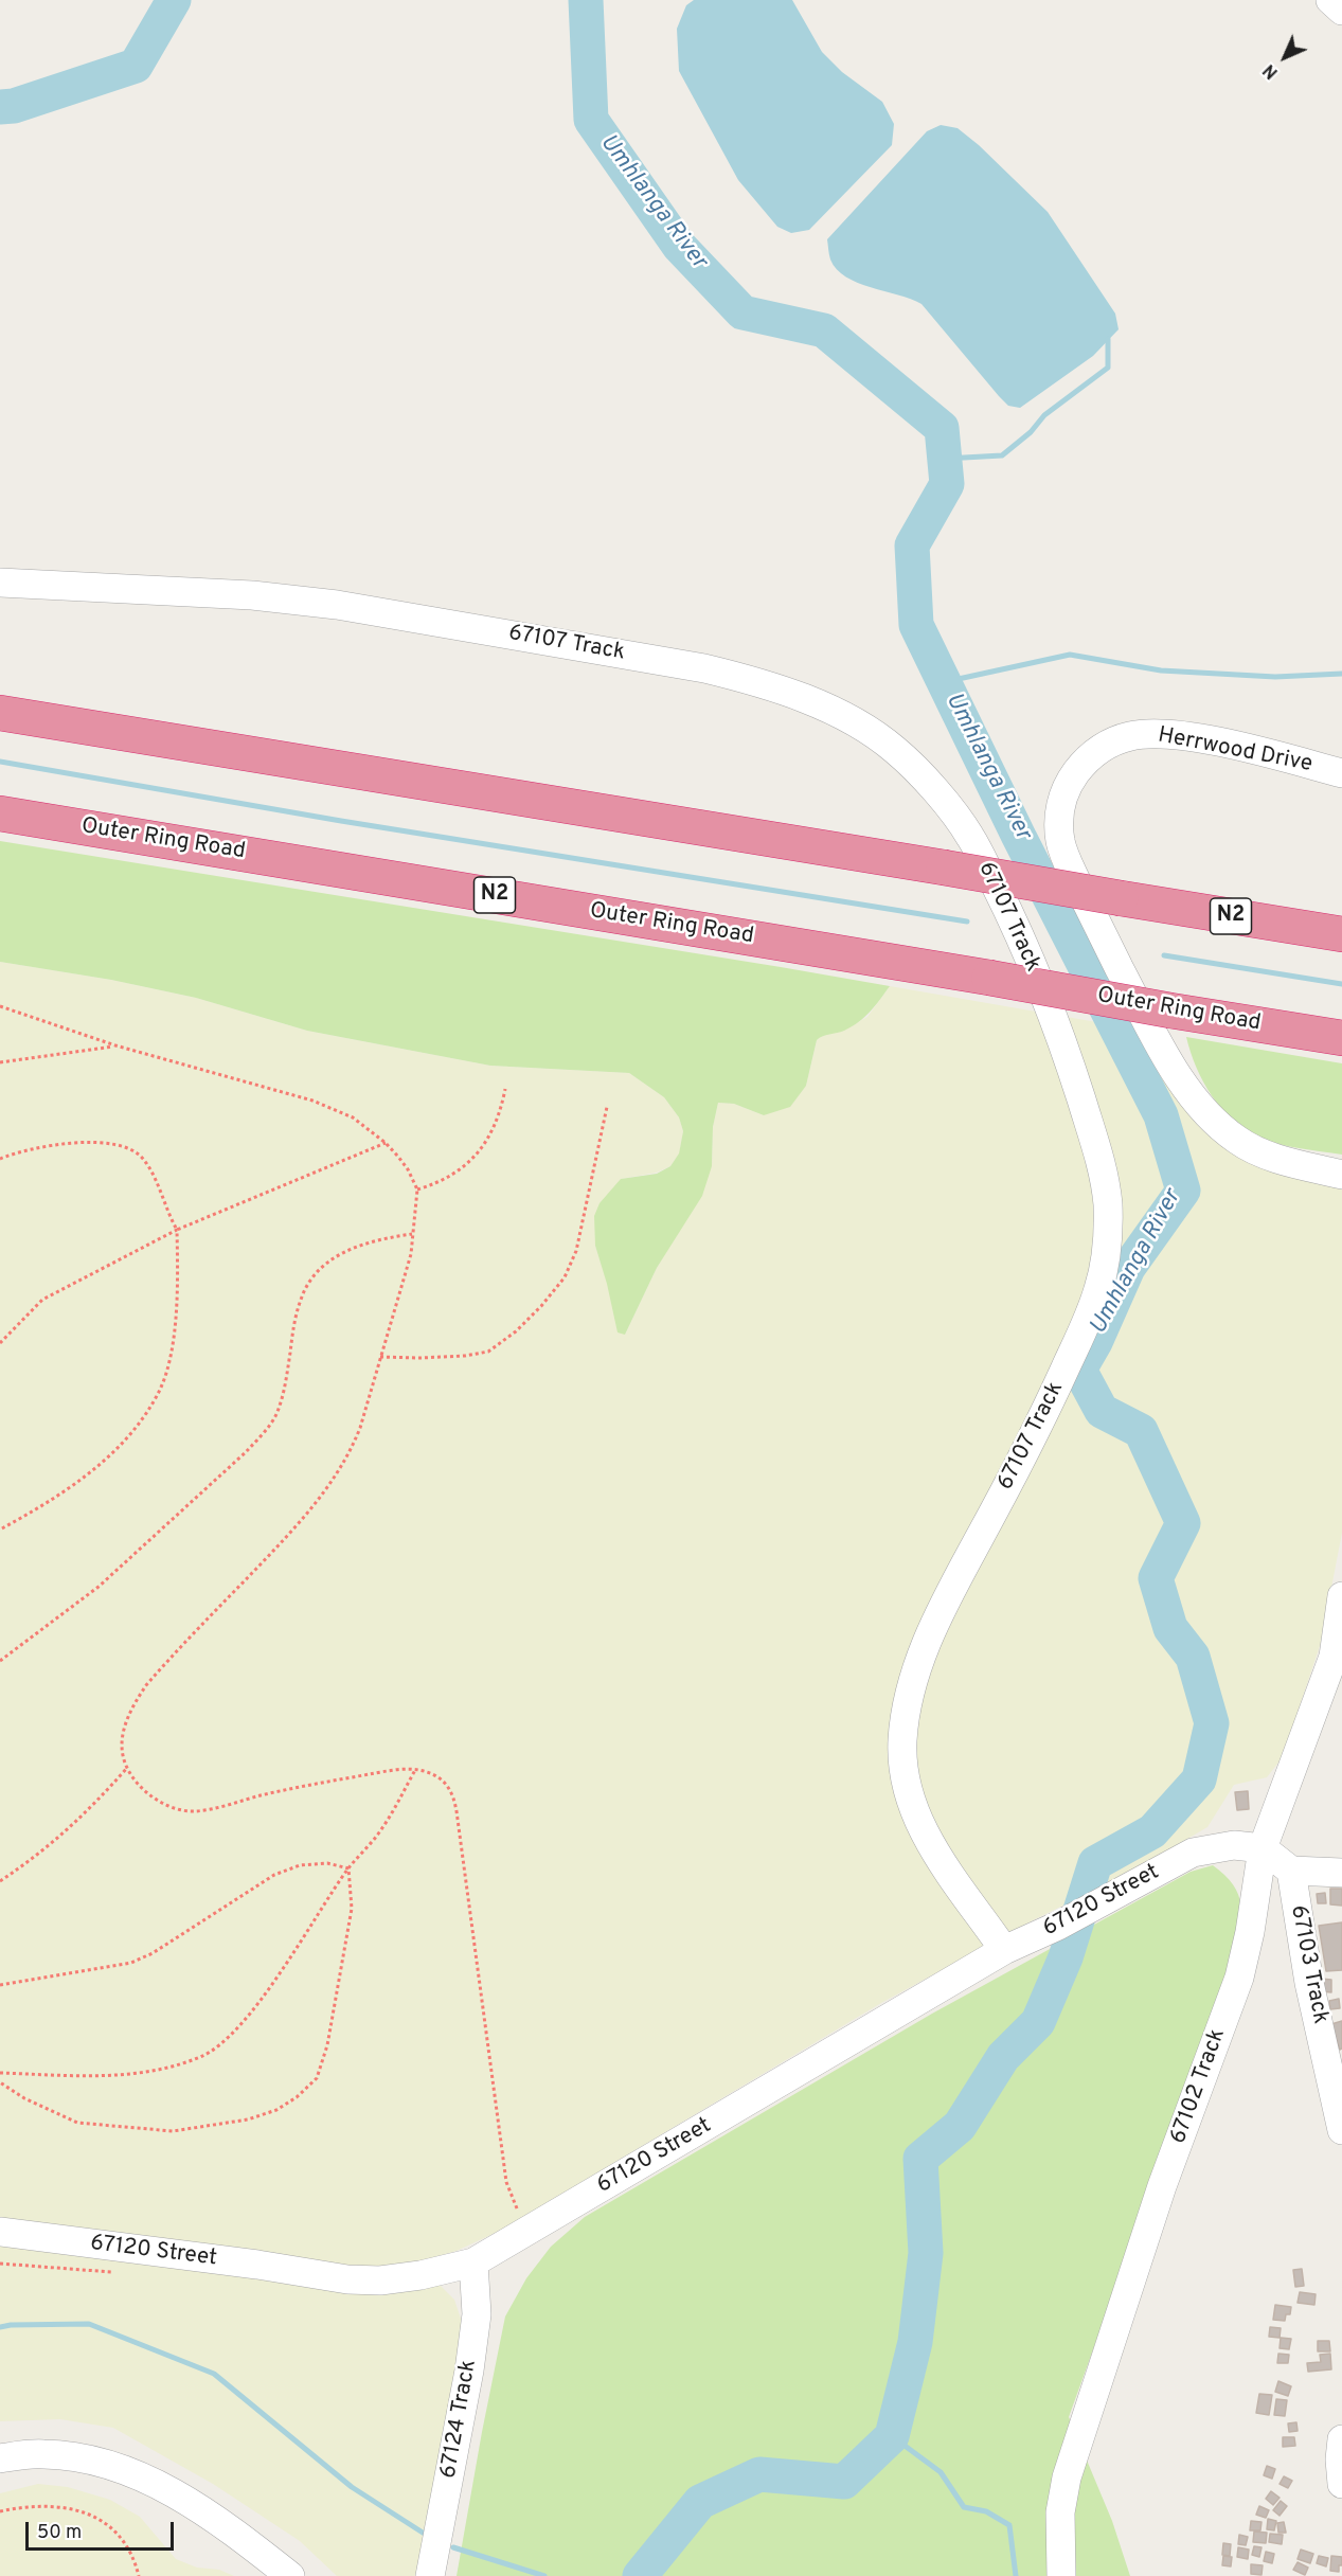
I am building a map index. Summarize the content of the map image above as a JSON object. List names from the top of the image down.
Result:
{
  "streets": {
    "highway": ["Outer Ring Road", "N2"],
    "street": [
      "67107 Track",
      "Herrwood Drive",
      "67120 Street",
      "67103 Track",
      "67102 Track",
      "67124 Track"
    ]
  },
  "crossings": [
    ["67107 Track", "67120 Street"],
    ["Herrwood Drive", "Outer Ring Road"],
    ["67120 Street", "67102 Track"],
    ["67120 Street", "67124 Track"]
  ],
  "water": ["Umhlanga River"],
  "scale_bar": "50 m",
  "north": "bottom left"
}
